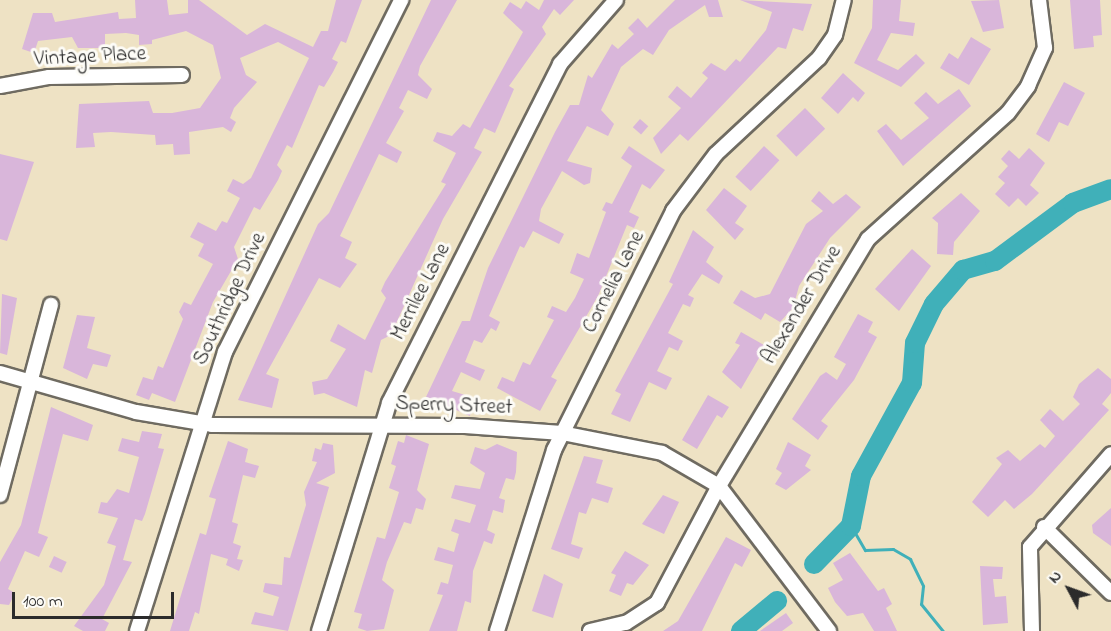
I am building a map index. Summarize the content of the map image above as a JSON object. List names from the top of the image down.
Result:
{
  "streets": {
    "street": [
      "Vintage Place",
      "Cornelia Lane",
      "Merrilee Lane",
      "Southridge Drive",
      "Alexander Drive",
      "Sperry Street"
    ]
  },
  "crossings": [
    ["Cornelia Lane", "Sperry Street"],
    ["Merrilee Lane", "Sperry Street"],
    ["Southridge Drive", "Sperry Street"],
    ["Alexander Drive", "Sperry Street"]
  ],
  "scale_bar": "100 m",
  "north": "top left"
}
